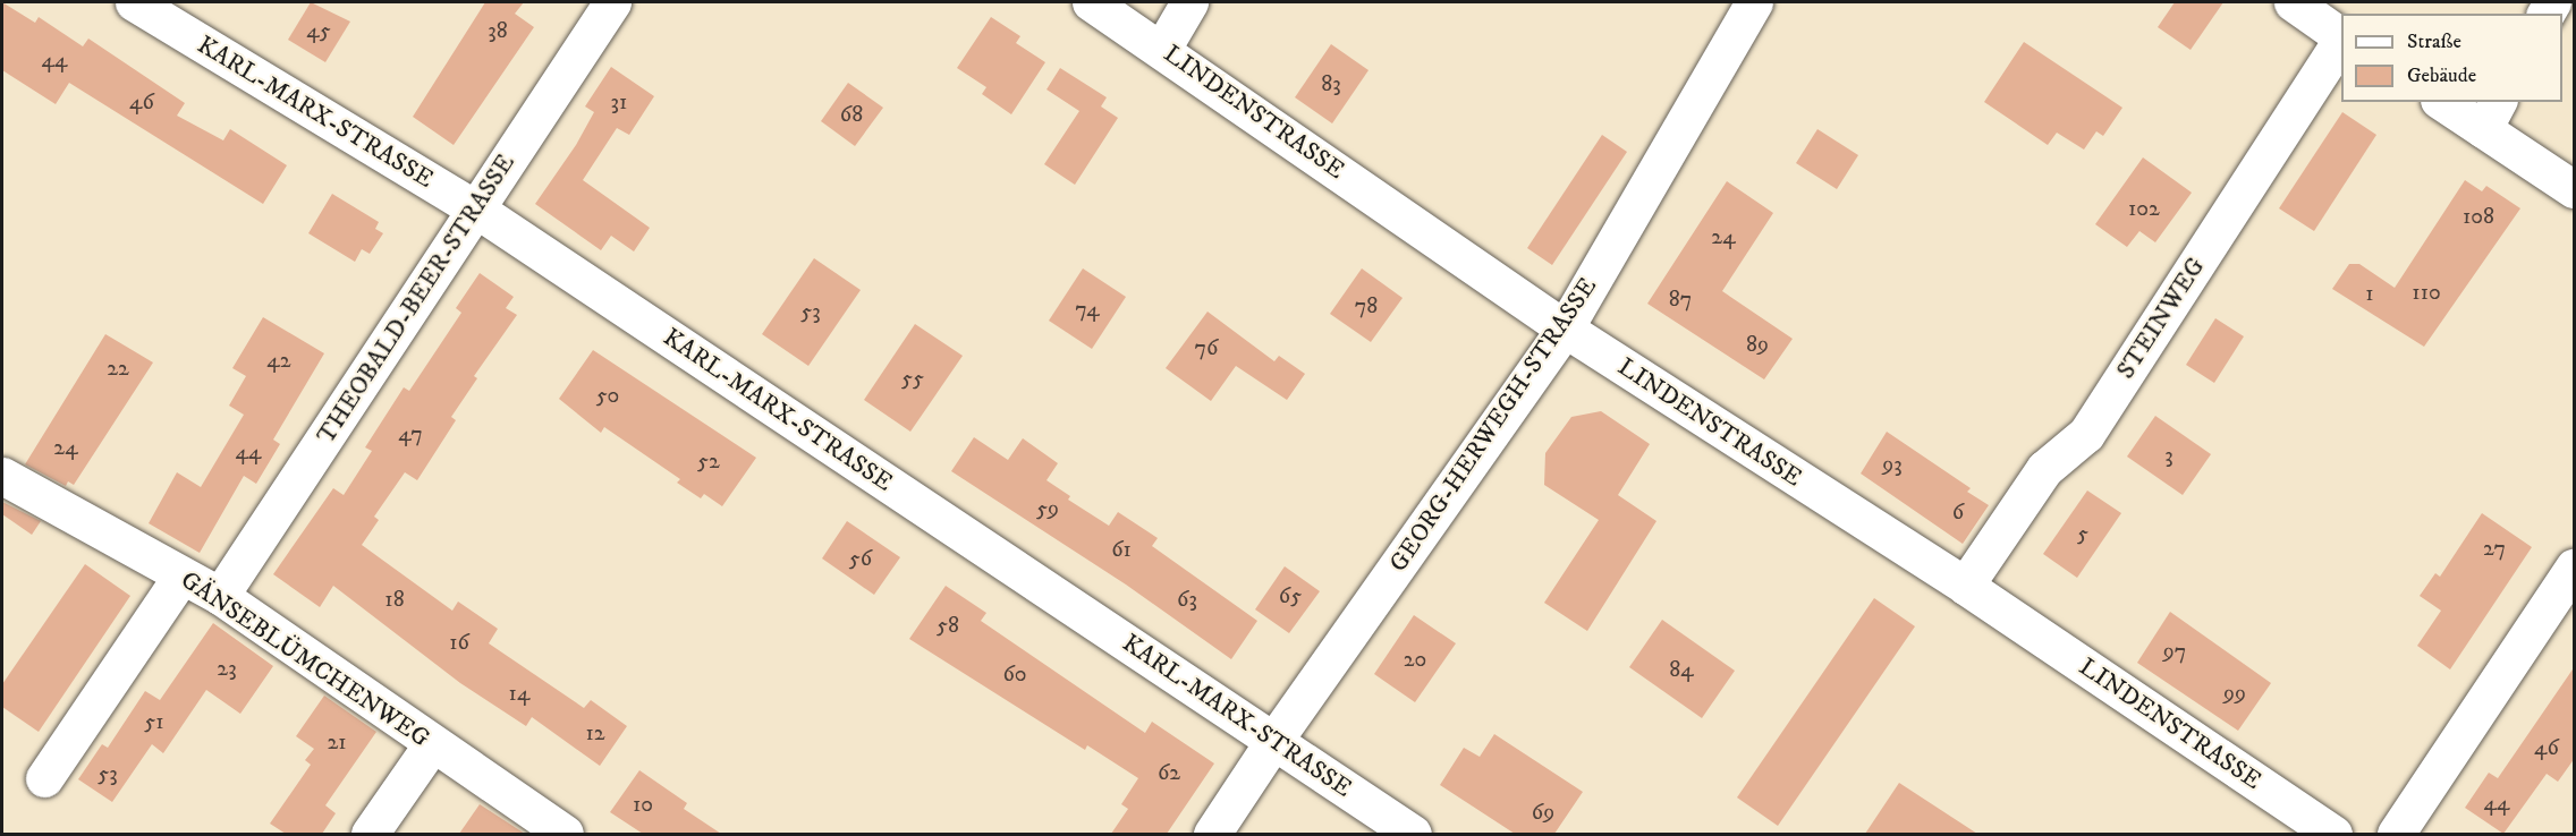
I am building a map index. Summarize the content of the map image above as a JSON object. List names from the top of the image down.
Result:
{
  "streets": {
    "street": [
      "KARL-MARX-STRASSE",
      "LINDENSTRASSE",
      "THEOBALD-BEER-STRASSE",
      "STEINWEG",
      "GEORG-HERWEGH-STRASSE",
      "GÄNSEBLÜMCHENWEG"
    ]
  },
  "crossings": [
    ["KARL-MARX-STRASSE", "THEOBALD-BEER-STRASSE"],
    ["KARL-MARX-STRASSE", "GEORG-HERWEGH-STRASSE"],
    ["LINDENSTRASSE", "STEINWEG"],
    ["LINDENSTRASSE", "GEORG-HERWEGH-STRASSE"],
    ["THEOBALD-BEER-STRASSE", "GÄNSEBLÜMCHENWEG"]
  ],
  "house_numbers": [
    "45",
    "38",
    "44",
    "83",
    "46",
    "31",
    "68",
    "102",
    "108",
    "24",
    "110",
    "1",
    "87",
    "78",
    "74",
    "53",
    "89",
    "76",
    "42",
    "22",
    "55",
    "50",
    "47",
    "24",
    "44",
    "3",
    "52",
    "93",
    "59",
    "6",
    "5",
    "27",
    "61",
    "56",
    "65",
    "18",
    "63",
    "58",
    "16",
    "97",
    "20",
    "23",
    "84",
    "60",
    "14",
    "99",
    "51",
    "12",
    "21",
    "46",
    "62",
    "53",
    "44",
    "10",
    "69"
  ],
  "legend": ["Straße", "Gebäude"]
}
